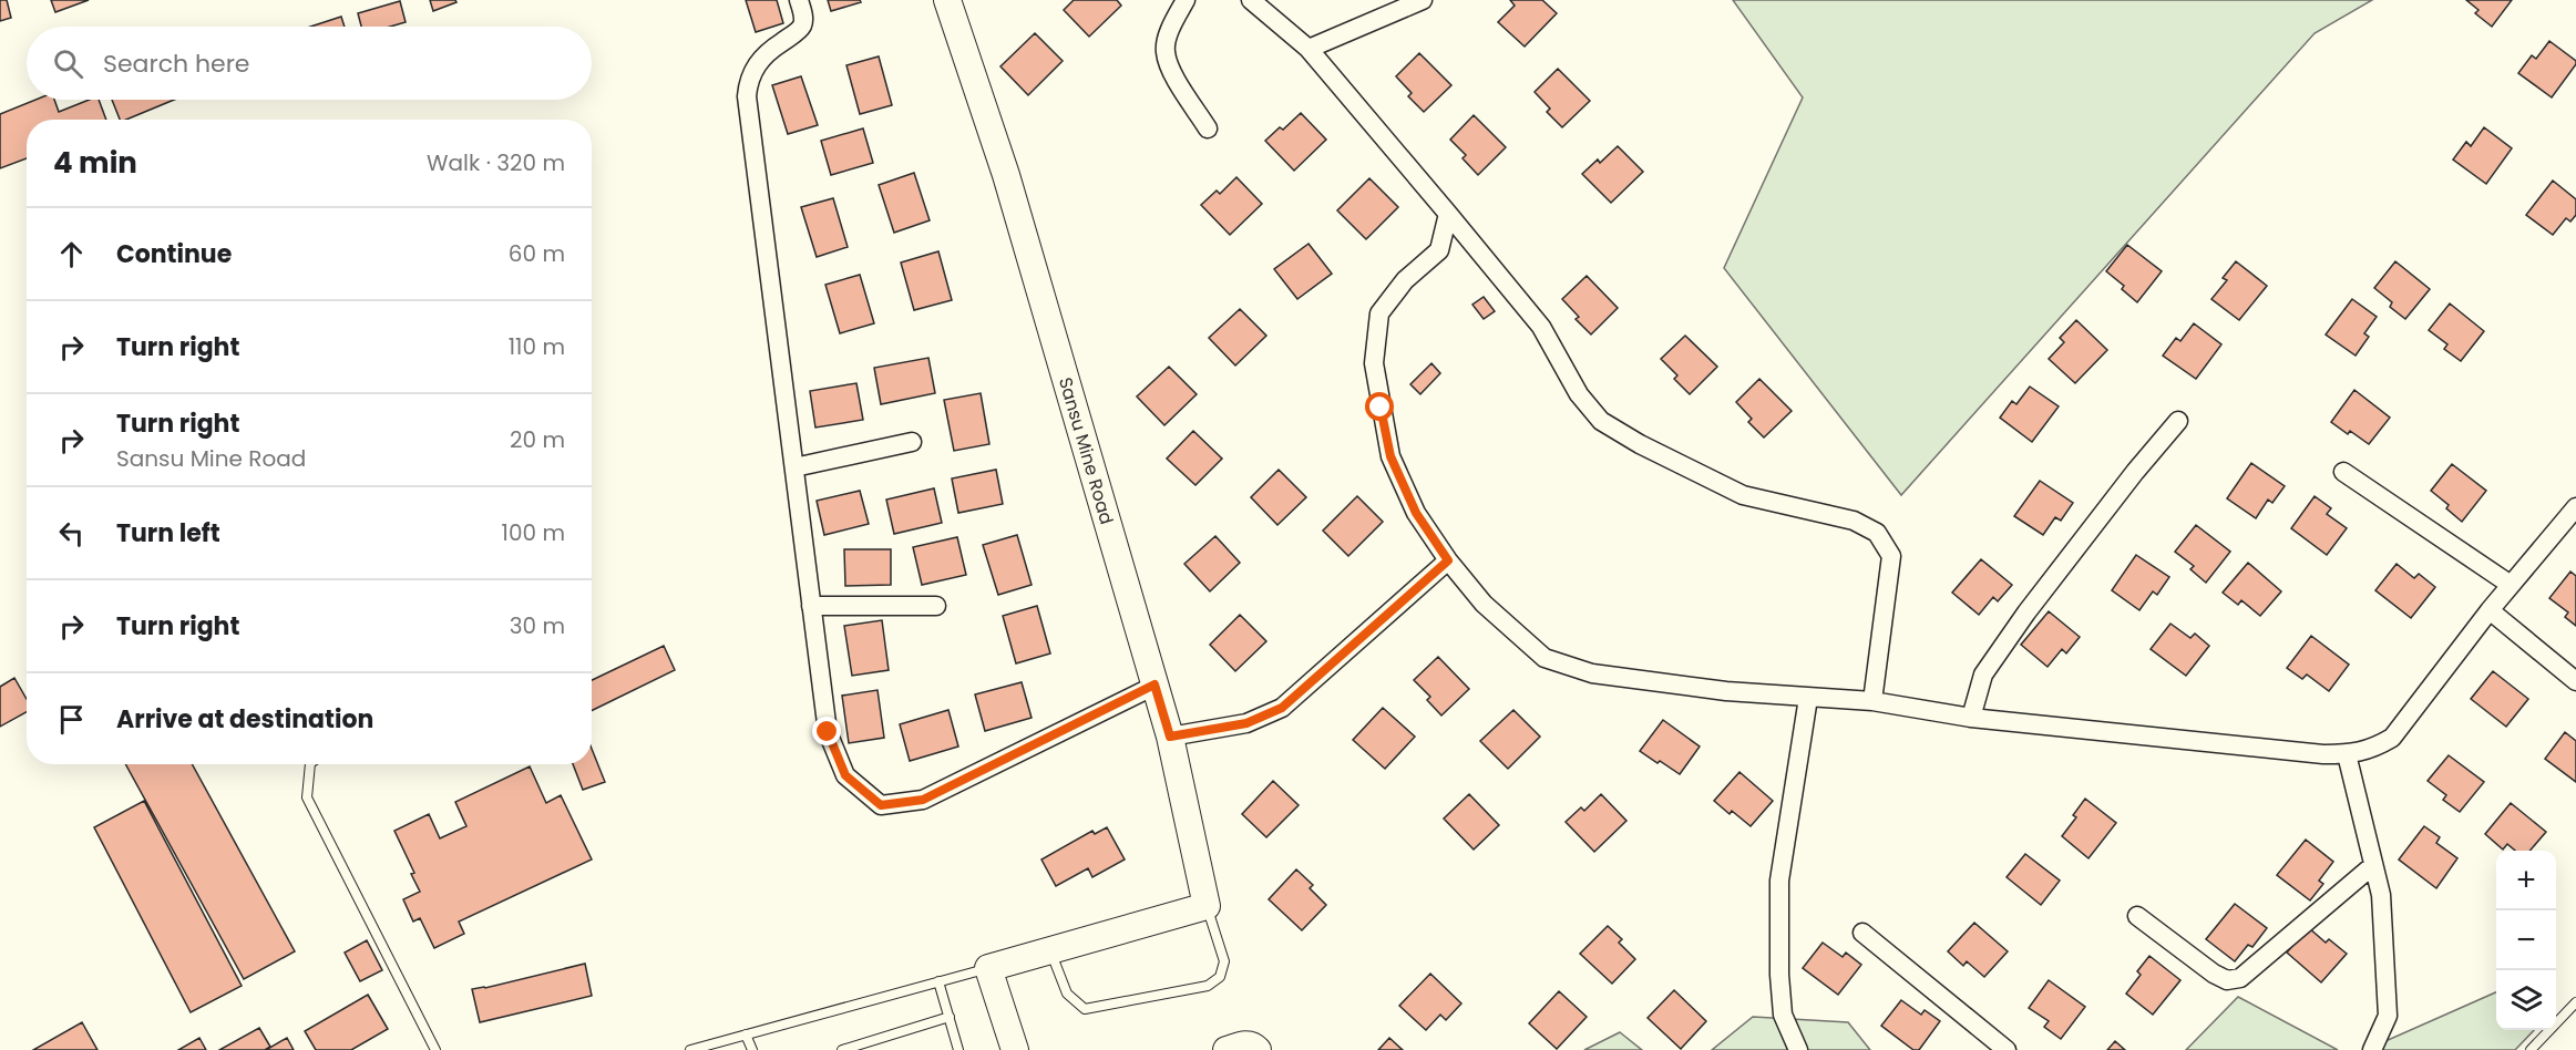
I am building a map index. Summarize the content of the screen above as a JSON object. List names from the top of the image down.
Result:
{
  "streets": {
    "street": ["Sansu Mine Road"]
  },
  "page": {
    "search": "Search here",
    "heading": ["4 min", "Walk · 320 m"],
    "list": [
      ["Continue", "60 m"],
      ["Turn right", "110 m"],
      ["Turn right", "Sansu Mine Road", "20 m"],
      ["Turn left", "100 m"],
      ["Turn right", "30 m"],
      "Arrive at destination"
    ],
    "map_buttons": ["+", "−"]
  }
}
